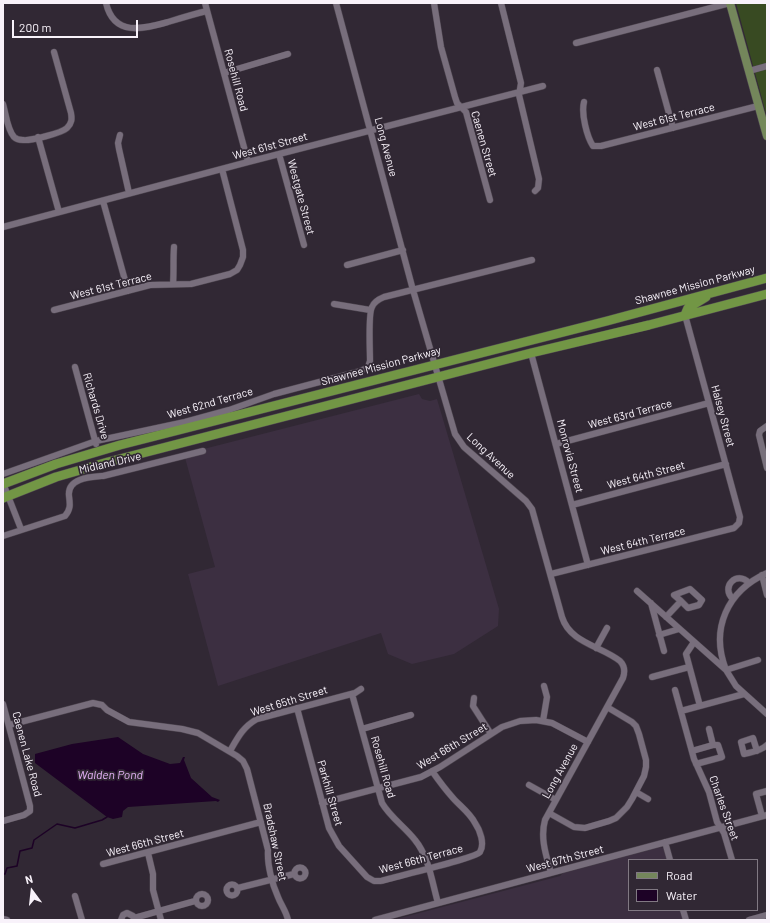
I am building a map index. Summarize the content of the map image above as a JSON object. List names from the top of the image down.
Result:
{
  "streets": {
    "highway": ["Shawnee Mission Parkway"],
    "street": [
      "Rosehill Road",
      "West 61st Terrace",
      "Caenen Street",
      "West 61st Street",
      "Long Avenue",
      "Westgate Street",
      "West 62nd Terrace",
      "Richards Drive",
      "West 63rd Terrace",
      "Halsey Street",
      "Monrovia Street",
      "Midland Drive",
      "West 64th Street",
      "West 64th Terrace",
      "West 65th Street",
      "West 66th Street",
      "Caenen Lake Road",
      "Parkhill Street",
      "Charles Street",
      "Bradshaw Street",
      "West 66th Terrace",
      "West 67th Street"
    ]
  },
  "crossings": [
    ["Rosehill Road", "West 61st Street"],
    ["Rosehill Road", "West 65th Street"],
    ["Rosehill Road", "West 66th Street"],
    ["Rosehill Road", "West 66th Terrace"],
    ["Rosehill Road", "West 67th Street"],
    ["West 61st Terrace", "West 61st Street"],
    ["Caenen Street", "West 61st Street"],
    ["West 61st Street", "Long Avenue"],
    ["West 61st Street", "Westgate Street"],
    ["Long Avenue", "Shawnee Mission Parkway"],
    ["Long Avenue", "West 64th Terrace"],
    ["Long Avenue", "West 66th Street"],
    ["Long Avenue", "West 67th Street"],
    ["Shawnee Mission Parkway", "Richards Drive"],
    ["West 62nd Terrace", "Richards Drive"],
    ["West 63rd Terrace", "Halsey Street"],
    ["West 63rd Terrace", "Monrovia Street"],
    ["Halsey Street", "West 64th Street"],
    ["Halsey Street", "West 64th Terrace"],
    ["Monrovia Street", "West 64th Street"],
    ["Monrovia Street", "West 64th Terrace"],
    ["West 65th Street", "Parkhill Street"],
    ["West 65th Street", "Bradshaw Street"],
    ["West 66th Street", "Parkhill Street"],
    ["West 66th Street", "Bradshaw Street"],
    ["West 66th Street", "West 66th Terrace"],
    ["Parkhill Street", "West 66th Terrace"],
    ["Charles Street", "West 67th Street"]
  ],
  "water": ["Walden Pond"],
  "legend": ["Road", "Water"],
  "scale_bar": "200 m",
  "north": "top"
}
